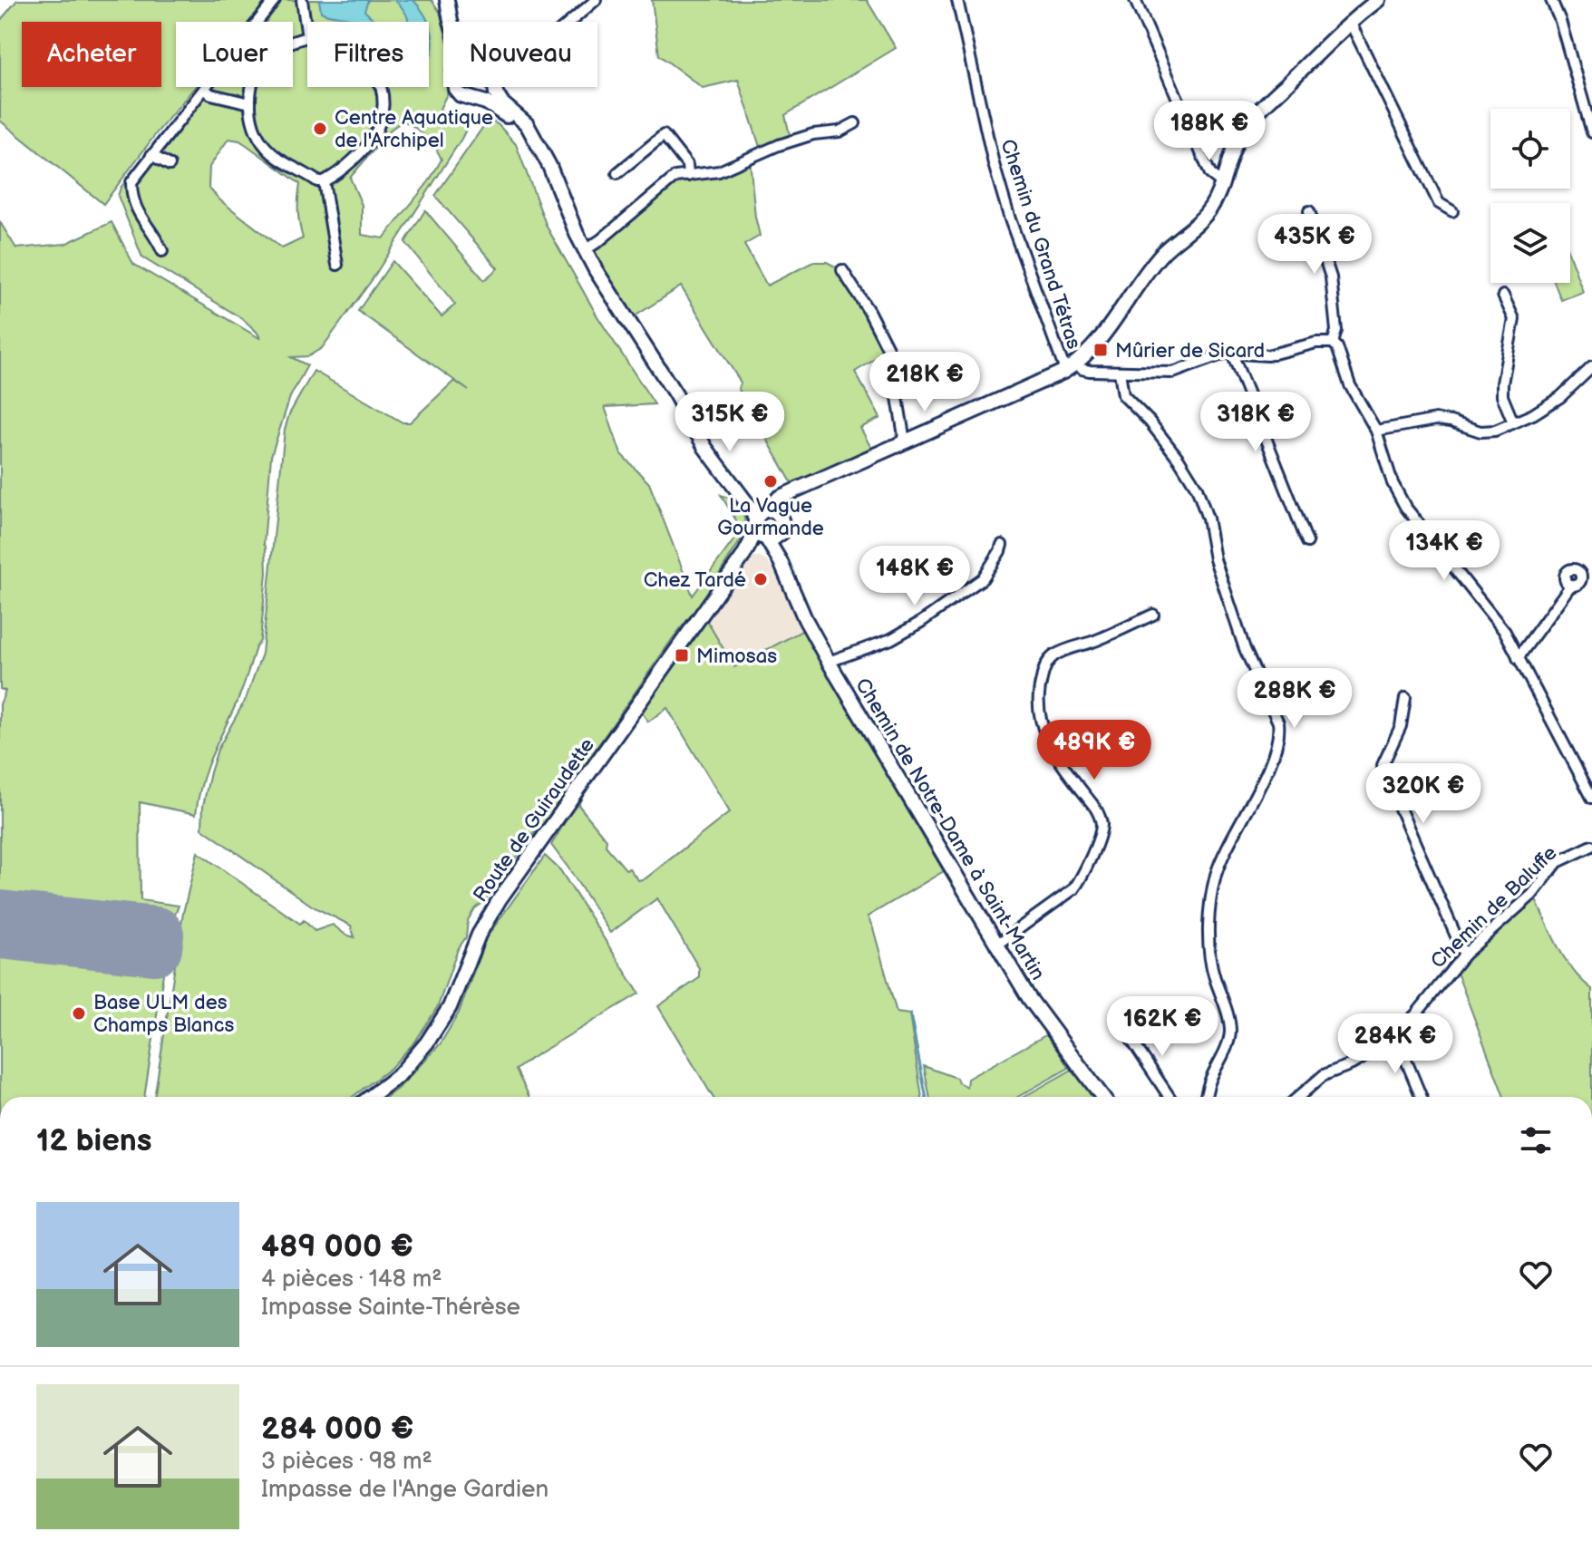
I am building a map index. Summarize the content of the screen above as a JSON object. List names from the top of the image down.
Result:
{
  "streets": {
    "street": [
      "Chemin du Grand Tétras",
      "Route de Guiraudette",
      "Chemin de Notre-Dame à Saint-Martin",
      "Chemin de Baluffe"
    ]
  },
  "crossings": [
    ["Chemin du Grand Tétras", "Route de Guiraudette"],
    ["Route de Guiraudette", "Chemin de Notre-Dame à Saint-Martin"]
  ],
  "places": {
    "other": [
      "Centre Aquatique de l'Archipel",
      "La Vague Gourmande",
      "Chez Tardé",
      "Base ULM des Champs Blancs"
    ],
    "transit": ["Mûrier de Sicard", "Mimosas"]
  },
  "page": {
    "chip": [
      "Acheter",
      "Louer",
      "Filtres",
      "Nouveau"
    ],
    "price": [
      "188K €",
      "435K €",
      "218K €",
      "315K €",
      "318K €",
      "134K €",
      "148K €",
      "288K €",
      "489K €",
      "320K €",
      "162K €",
      "284K €"
    ],
    "heading": "12 biens",
    "list": [
      {
        "name": "489 000 €",
        "note": "4 pièces · 148 m² · Impasse Sainte-Thérèse"
      },
      {
        "name": "284 000 €",
        "note": "3 pièces · 98 m² · Impasse de l'Ange Gardien"
      }
    ]
  }
}
